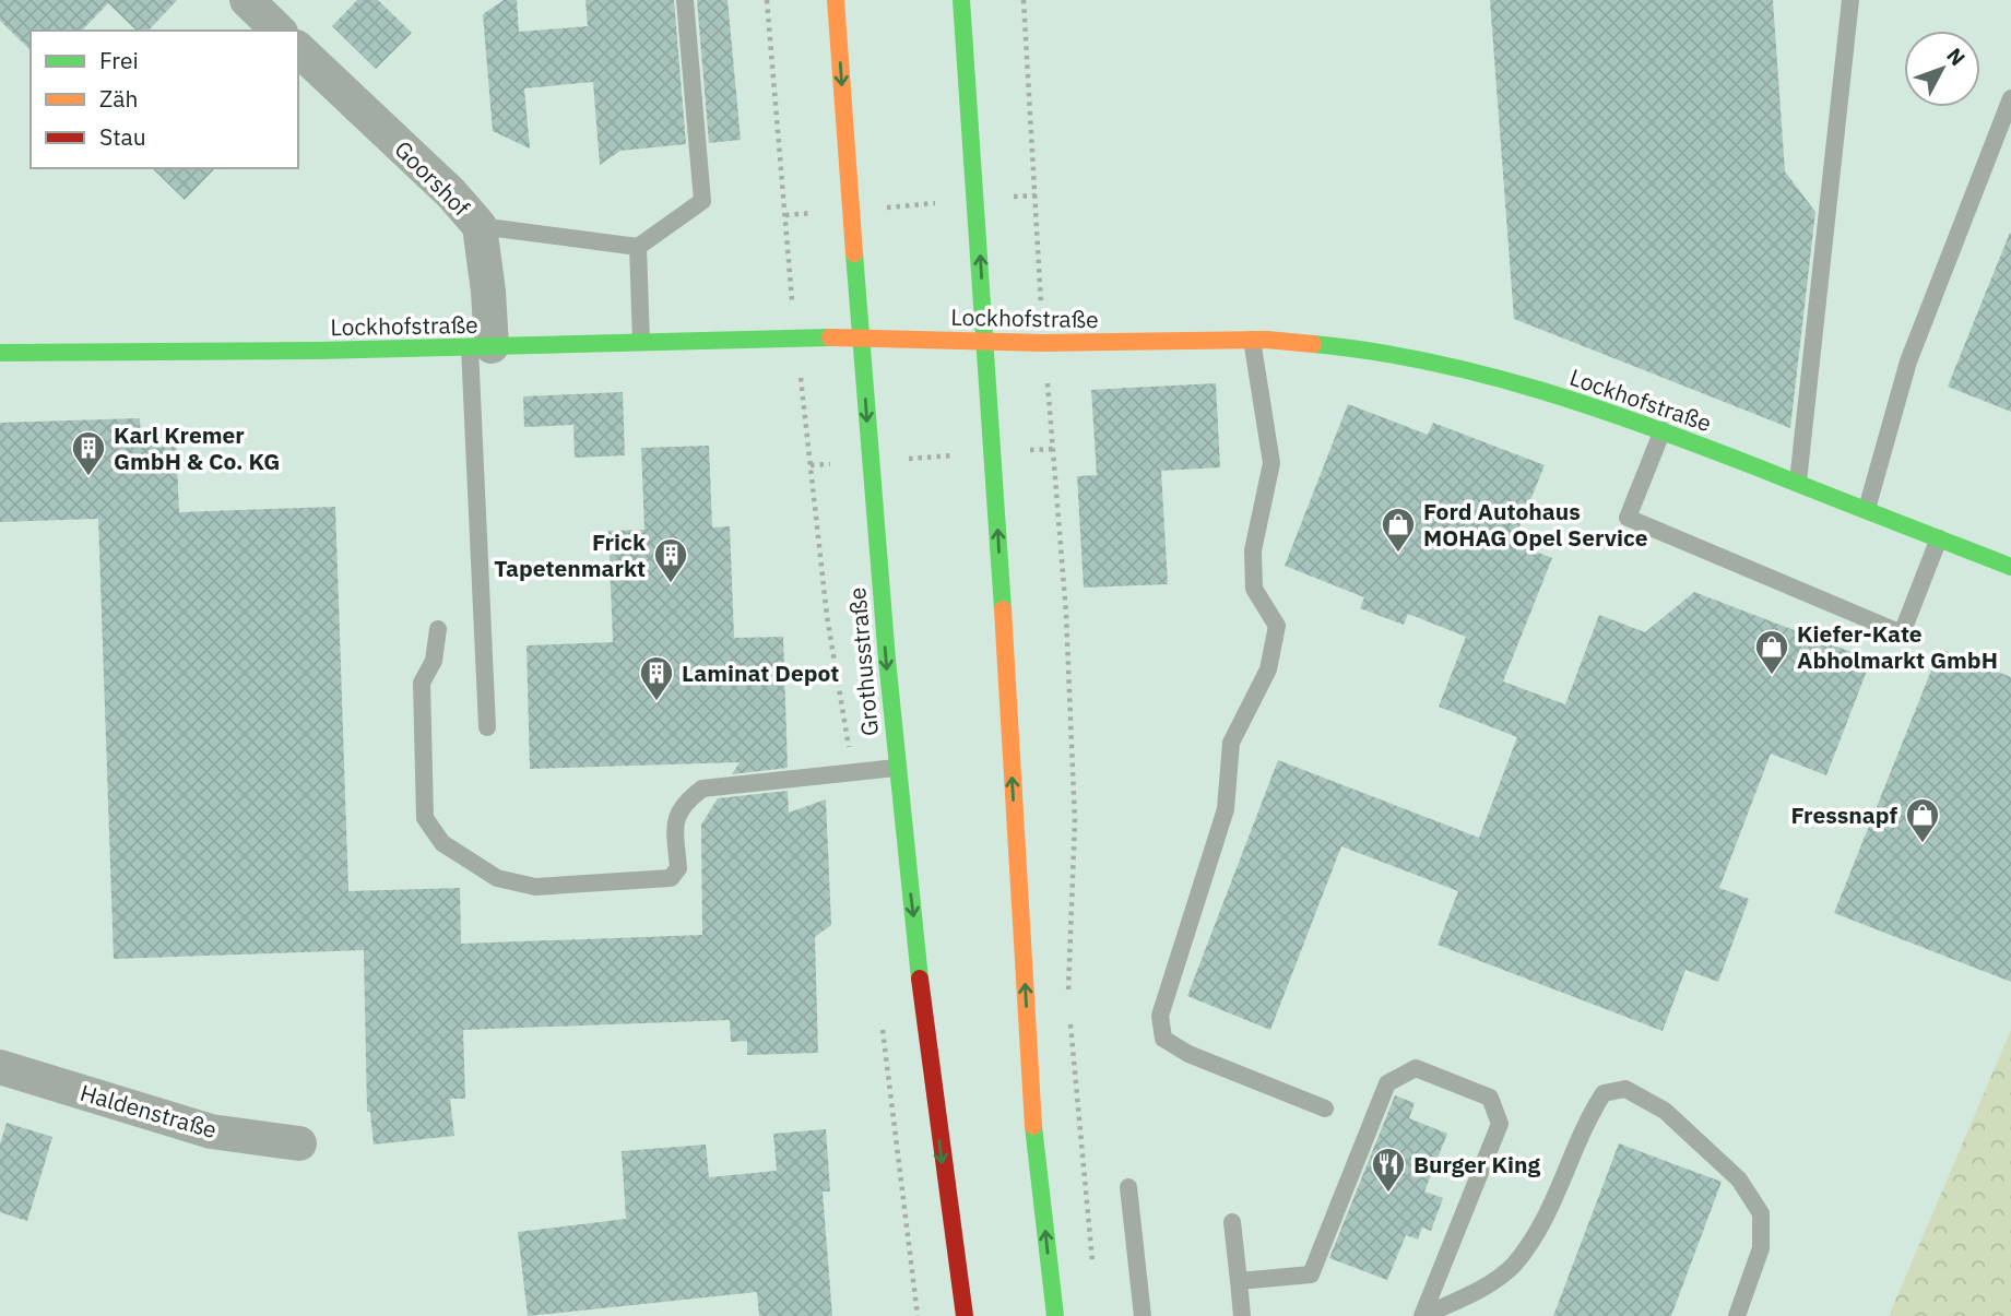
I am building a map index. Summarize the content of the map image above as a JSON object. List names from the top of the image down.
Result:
{
  "streets": {
    "main road": ["Lockhofstraße", "Grothusstraße"],
    "street": ["Goorshof", "Haldenstraße"]
  },
  "crossings": [
    ["Goorshof", "Lockhofstraße"],
    ["Lockhofstraße", "Grothusstraße"]
  ],
  "places": {
    "building": ["Karl Kremer GmbH & Co. KG", "Frick Tapetenmarkt", "Laminat Depot"],
    "shop": ["Ford Autohaus MOHAG Opel Service", "Kiefer-Kate Abholmarkt GmbH", "Fressnapf"],
    "restaurant": ["Burger King"]
  },
  "legend": ["Frei", "Zäh", "Stau"],
  "north": "top right"
}
